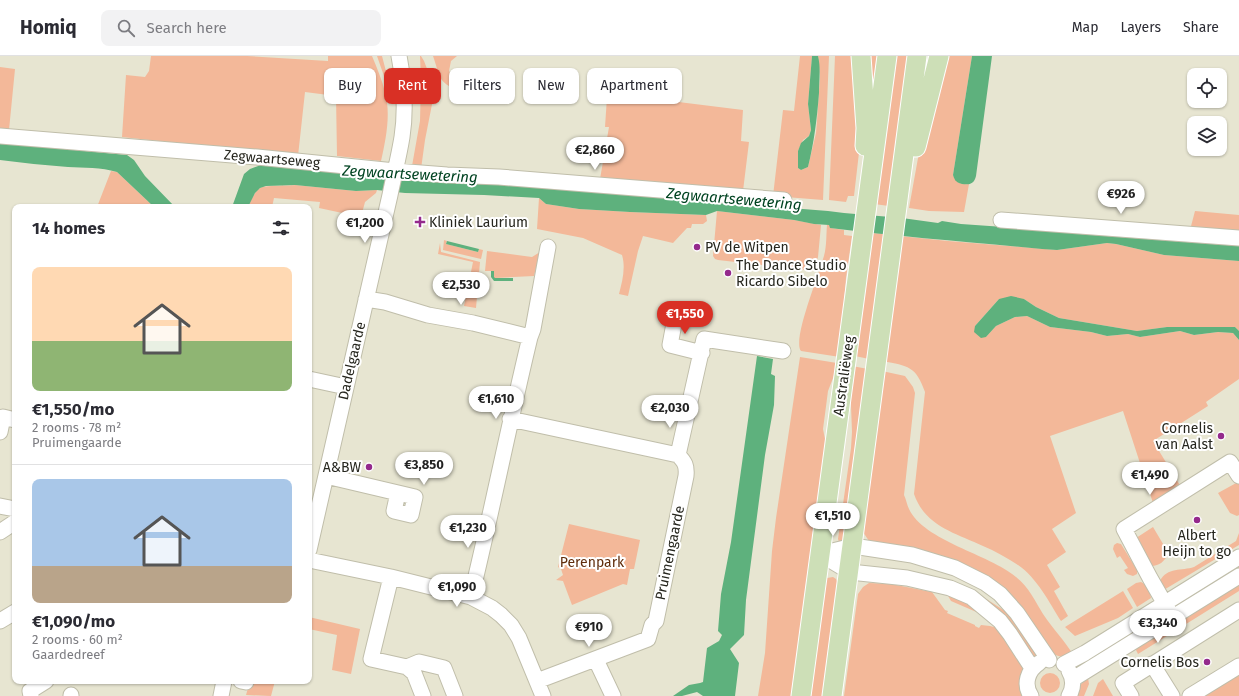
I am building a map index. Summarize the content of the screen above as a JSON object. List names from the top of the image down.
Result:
{
  "streets": {
    "main road": ["Australiëweg"],
    "street": ["Zegwaartseweg", "Dadelgaarde", "Pruimengaarde"]
  },
  "crossings": [
    ["Zegwaartseweg", "Dadelgaarde"]
  ],
  "water": ["Zegwaartsewetering"],
  "parks": ["Perenpark"],
  "places": {
    "health": ["Kliniek Laurium"],
    "other": [
      "PV de Witpen",
      "The Dance Studio Ricardo Sibelo",
      "Cornelis van Aalst",
      "A&BW",
      "Albert Heijn to go",
      "Cornelis Bos"
    ]
  },
  "page": {
    "header": "Homiq",
    "search": "Search here",
    "nav": ["Map", "Layers", "Share"],
    "chip": [
      "Buy",
      "Rent",
      "Filters",
      "New",
      "Apartment"
    ],
    "price": [
      "€2,860",
      "€926",
      "€1,200",
      "€2,530",
      "€1,550",
      "€1,610",
      "€2,030",
      "€3,850",
      "€1,490",
      "€1,510",
      "€1,230",
      "€1,090",
      "€3,340",
      "€910"
    ],
    "heading": "14 homes",
    "list": [
      {
        "name": "€1,550/mo",
        "note": "2 rooms · 78 m² · Pruimengaarde"
      },
      {
        "name": "€1,090/mo",
        "note": "2 rooms · 60 m² · Gaardedreef"
      }
    ]
  }
}
